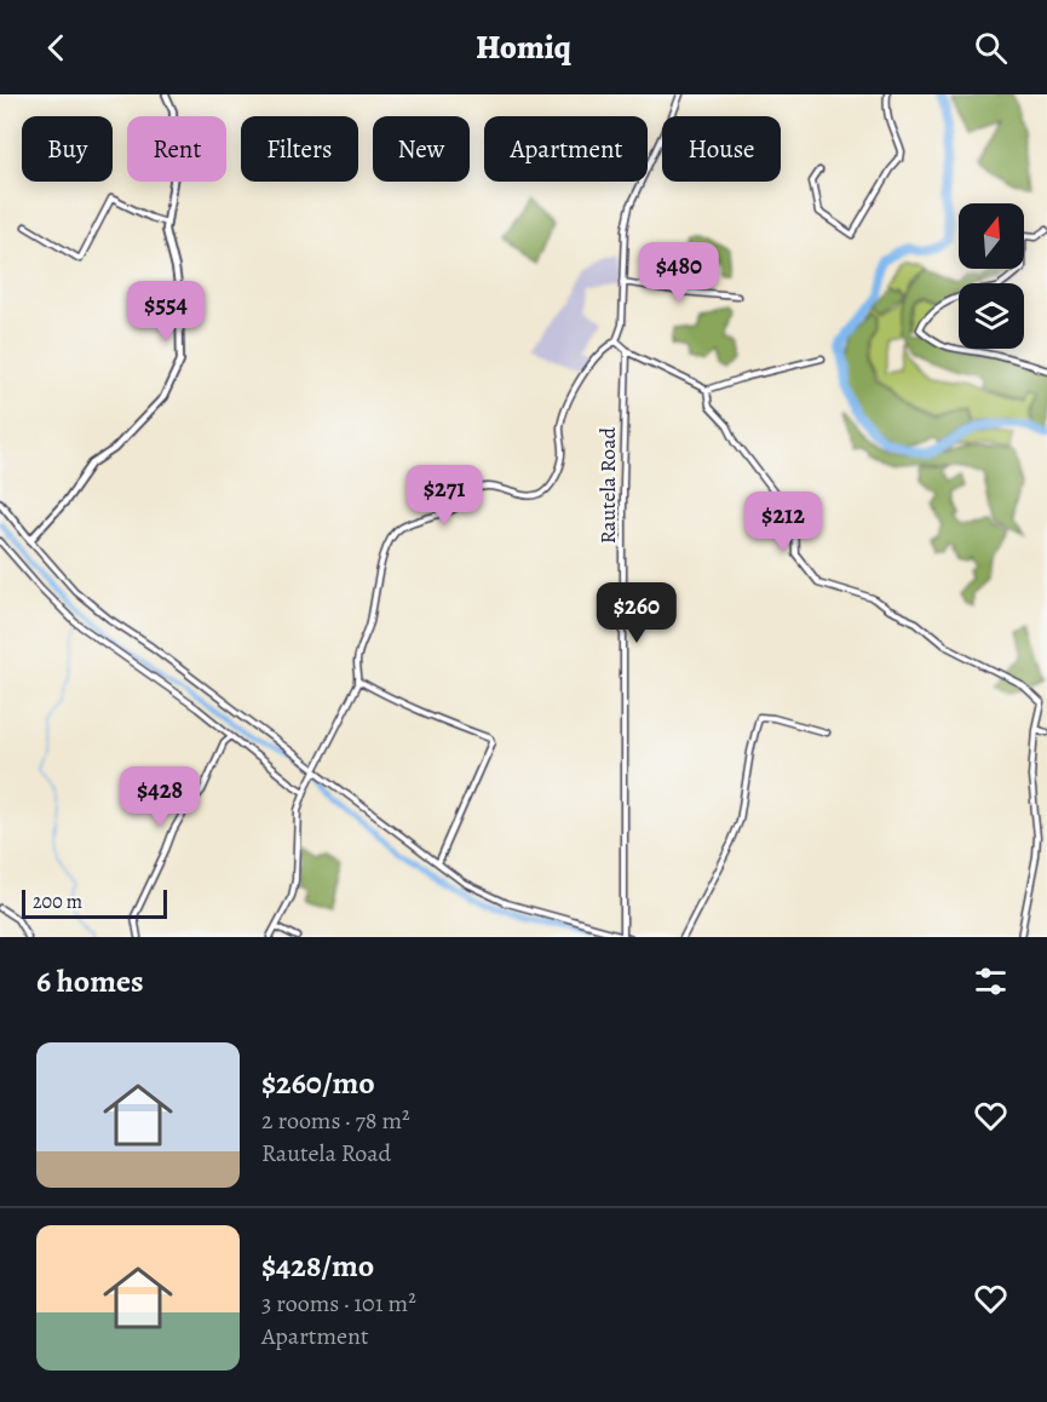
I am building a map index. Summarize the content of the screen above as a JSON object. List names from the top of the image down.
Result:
{
  "streets": {
    "street": ["Rautela Road"]
  },
  "scale_bar": "200 m",
  "north": "top",
  "page": {
    "header": "Homiq",
    "chip": [
      "Buy",
      "Rent",
      "Filters",
      "New",
      "Apartment",
      "House"
    ],
    "price": [
      "$480",
      "$554",
      "$271",
      "$212",
      "$260",
      "$428"
    ],
    "scale": "200 m",
    "heading": "6 homes",
    "list": [
      {
        "name": "$260/mo",
        "note": "2 rooms · 78 m² · Rautela Road"
      },
      {
        "name": "$428/mo",
        "note": "3 rooms · 101 m² · Apartment"
      }
    ]
  }
}
